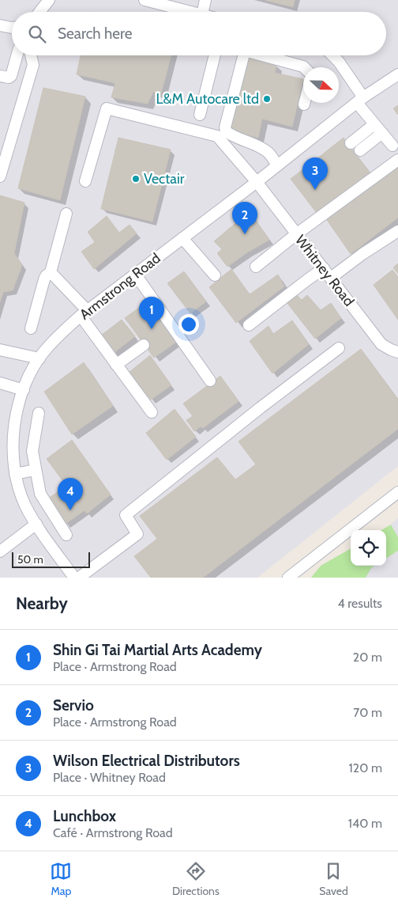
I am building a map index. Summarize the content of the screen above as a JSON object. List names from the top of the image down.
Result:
{
  "streets": {
    "street": ["Whitney Road", "Armstrong Road"]
  },
  "crossings": [
    ["Whitney Road", "Armstrong Road"]
  ],
  "places": ["L&M Autocare ltd", "Vectair"],
  "scale_bar": "50 m",
  "north": "right",
  "page": {
    "search": "Search here",
    "pins": [
      "3",
      "2",
      "1",
      "4"
    ],
    "scale": "50 m",
    "heading": ["Nearby", "4 results"],
    "list": [
      {
        "mark": "1",
        "name": "Shin Gi Tai Martial Arts Academy",
        "note": "Place · Armstrong Road",
        "value": "20 m"
      },
      {
        "mark": "2",
        "name": "Servio",
        "note": "Place · Armstrong Road",
        "value": "70 m"
      },
      {
        "mark": "3",
        "name": "Wilson Electrical Distributors",
        "note": "Place · Whitney Road",
        "value": "120 m"
      },
      {
        "mark": "4",
        "name": "Lunchbox",
        "note": "Café · Armstrong Road",
        "value": "140 m"
      }
    ],
    "nav": ["Map", "Directions", "Saved"]
  }
}
